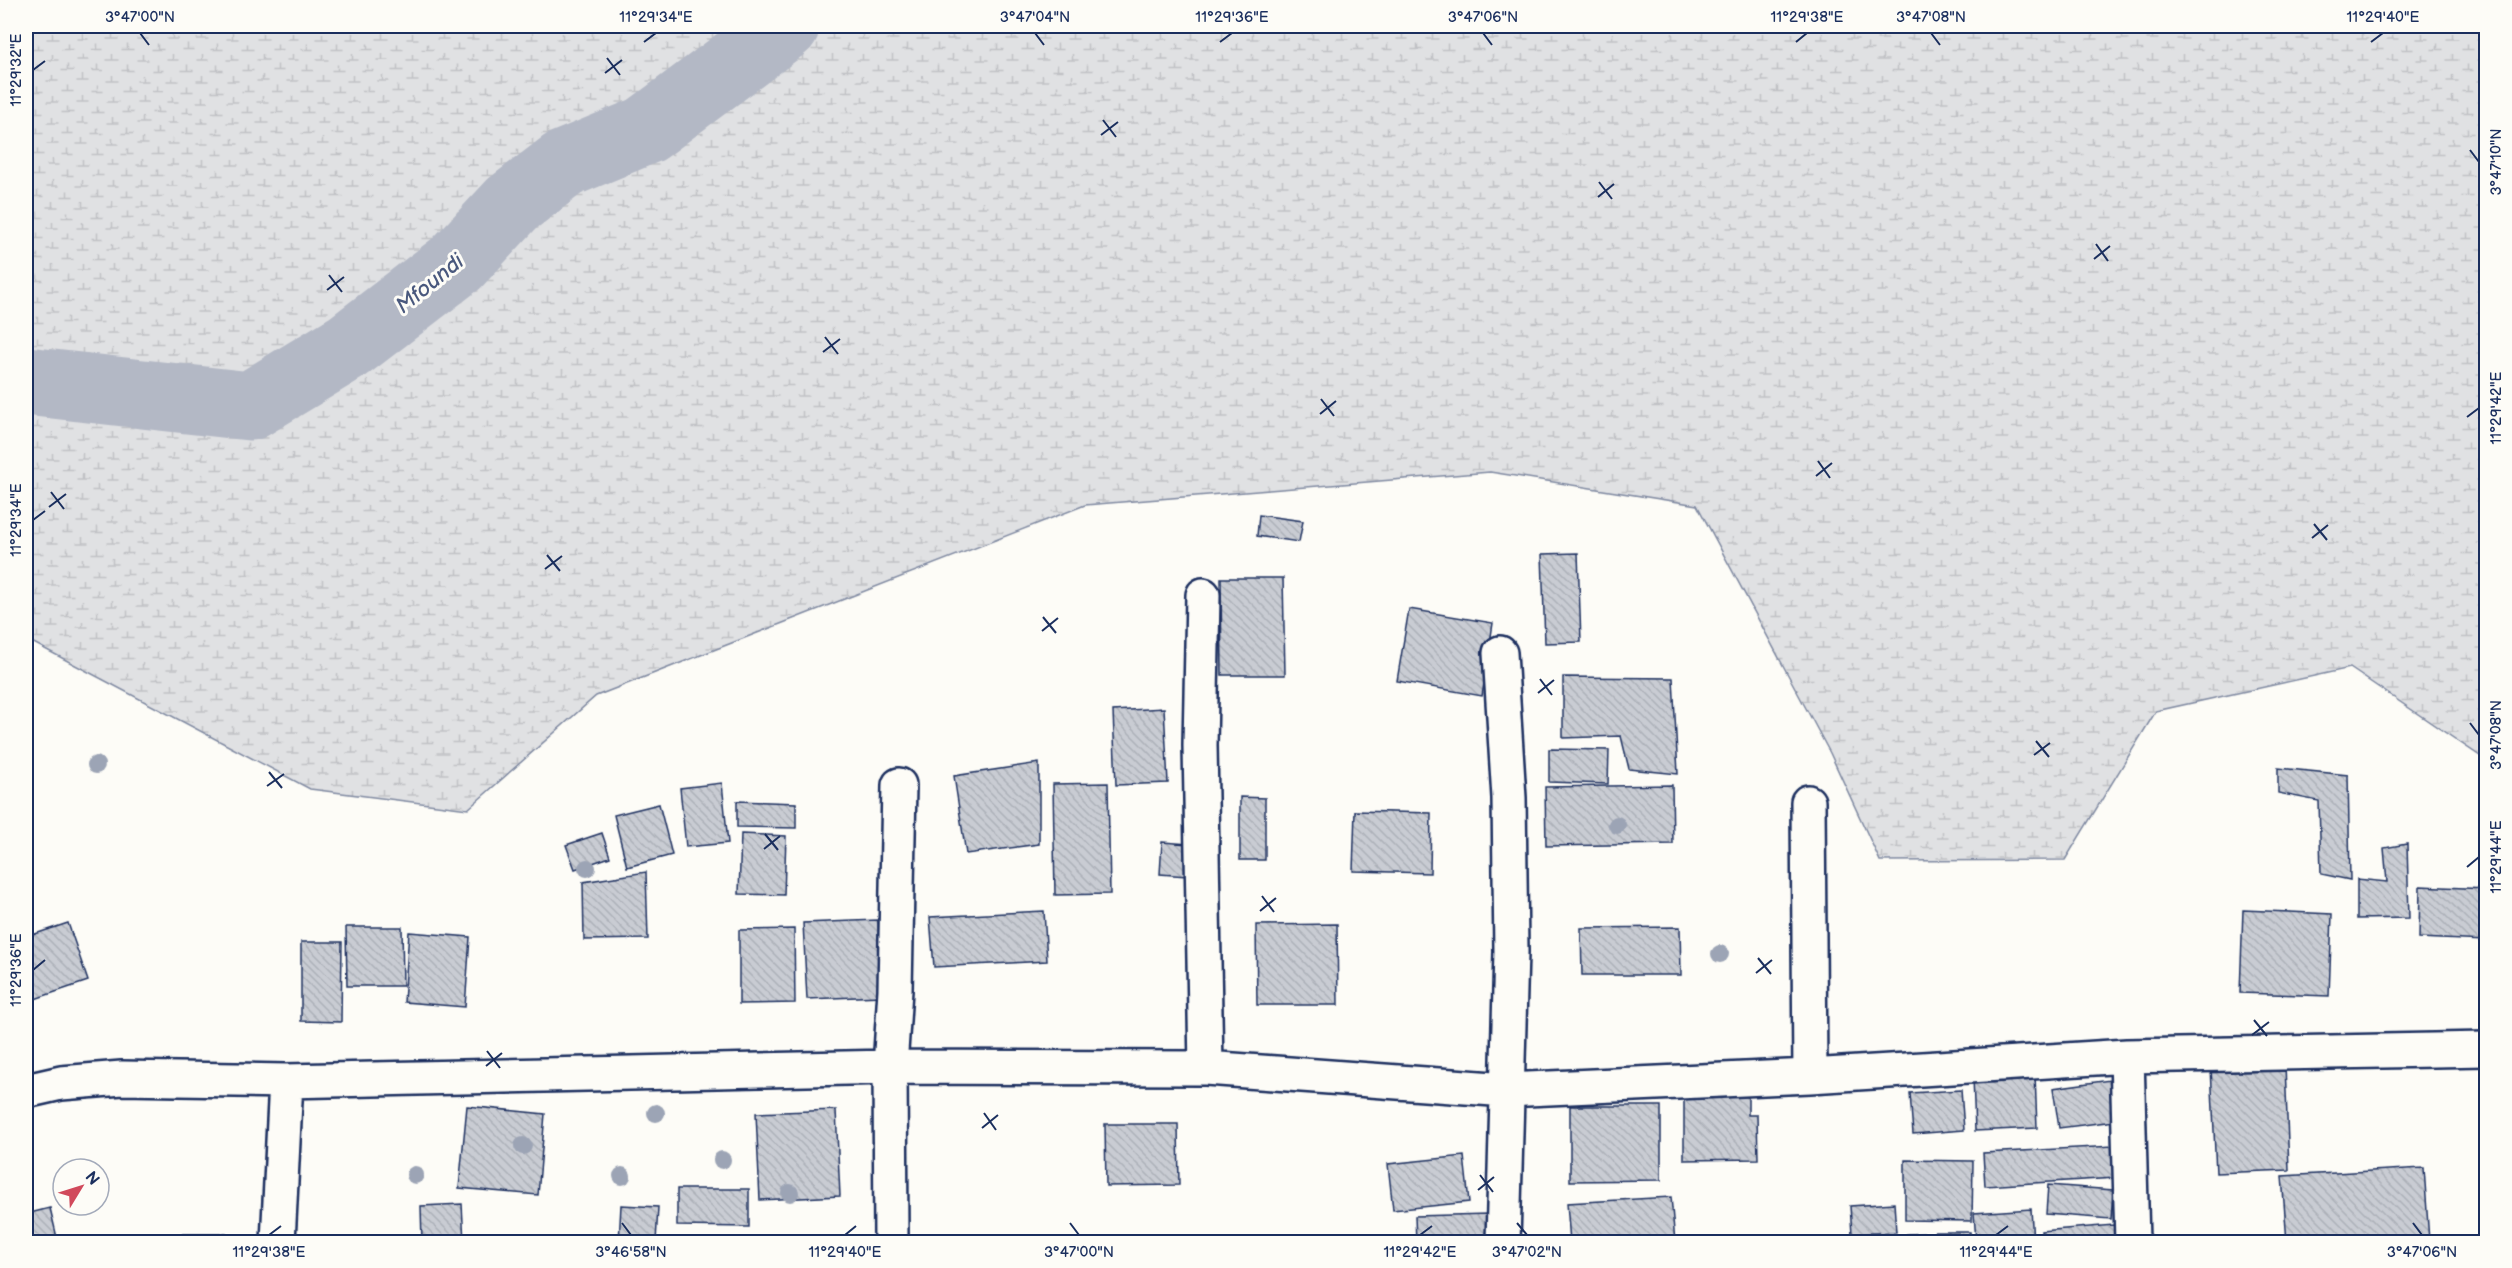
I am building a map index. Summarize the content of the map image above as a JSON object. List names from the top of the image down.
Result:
{
  "water": ["Mfoundi"],
  "north": "top right",
  "coordinates": [
    "3°47'00\"N",
    "11°29'34\"E",
    "3°47'04\"N",
    "11°29'36\"E",
    "3°47'06\"N",
    "11°29'38\"E",
    "3°47'08\"N",
    "11°29'40\"E",
    "11°29'32\"E",
    "3°47'10\"N",
    "11°29'42\"E",
    "11°29'44\"E",
    "3°46'58\"N",
    "3°47'02\"N"
  ]
}
